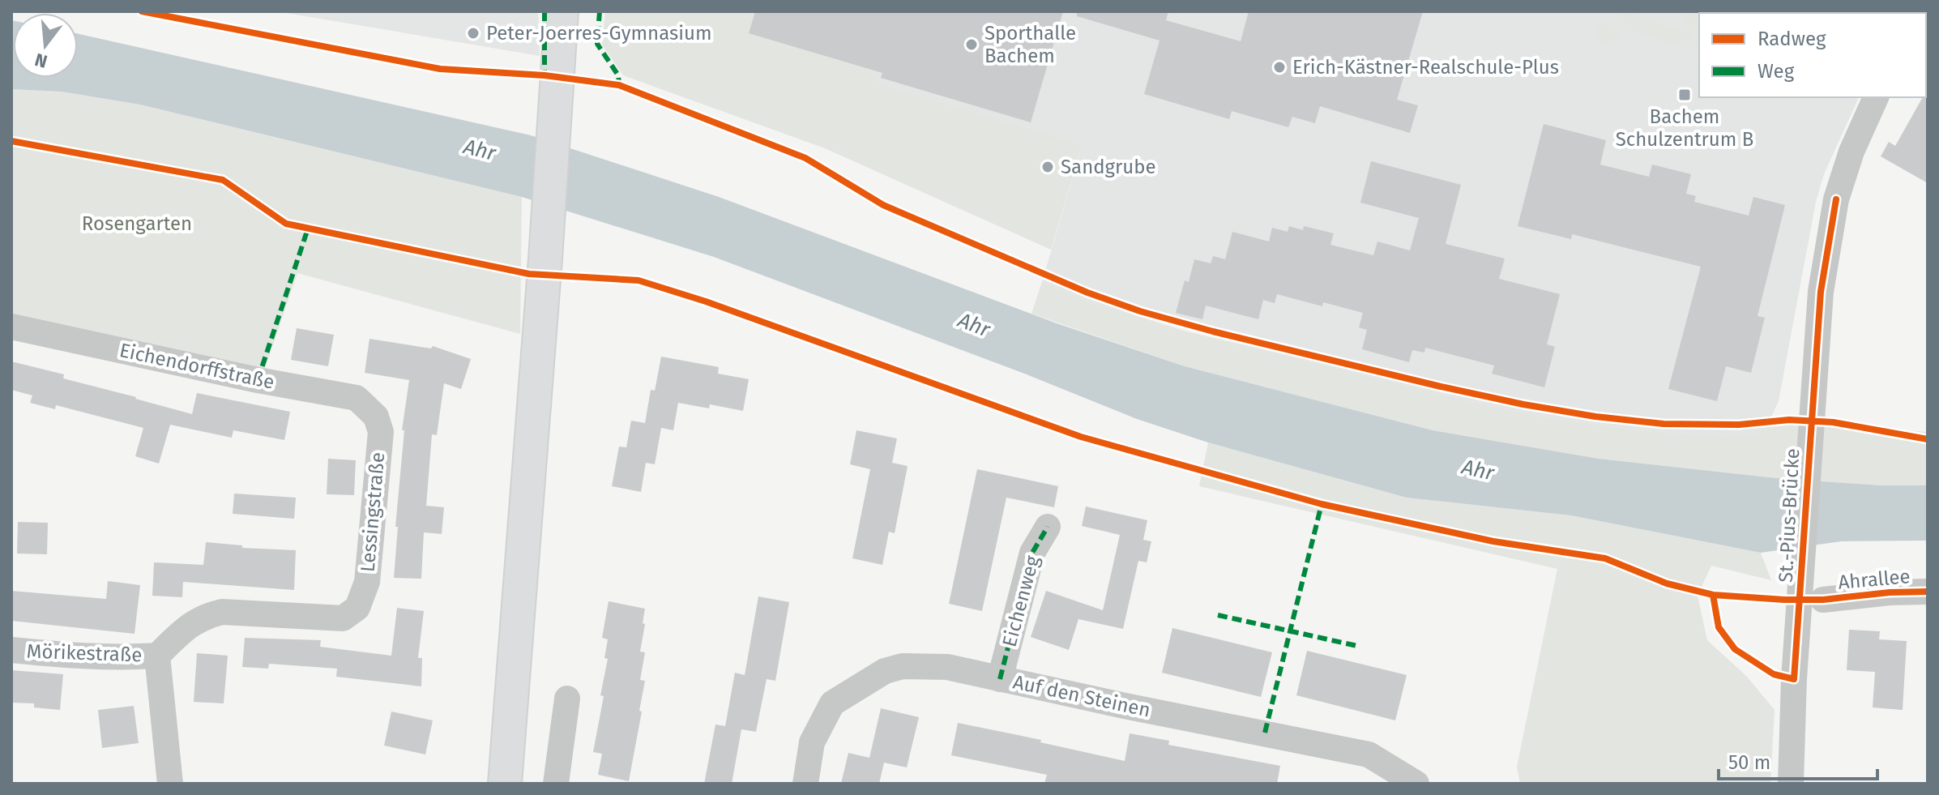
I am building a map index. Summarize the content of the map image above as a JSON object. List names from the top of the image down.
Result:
{
  "streets": {
    "street": [
      "Eichendorffstraße",
      "Lessingstraße",
      "St.-Pius-Brücke",
      "Ahrallee",
      "Eichenweg",
      "Mörikestraße",
      "Auf den Steinen"
    ]
  },
  "crossings": [
    ["Eichendorffstraße", "Lessingstraße"],
    ["Lessingstraße", "Mörikestraße"],
    ["Eichenweg", "Auf den Steinen"]
  ],
  "water": ["Ahr"],
  "parks": ["Rosengarten"],
  "places": {
    "other": [
      "Peter-Joerres-Gymnasium",
      "Sporthalle Bachem",
      "Erich-Kästner-Realschule-Plus",
      "Sandgrube"
    ],
    "transit": ["Bachem Schulzentrum B"]
  },
  "legend": ["Radweg", "Weg"],
  "scale_bar": "50 m",
  "north": "bottom"
}
